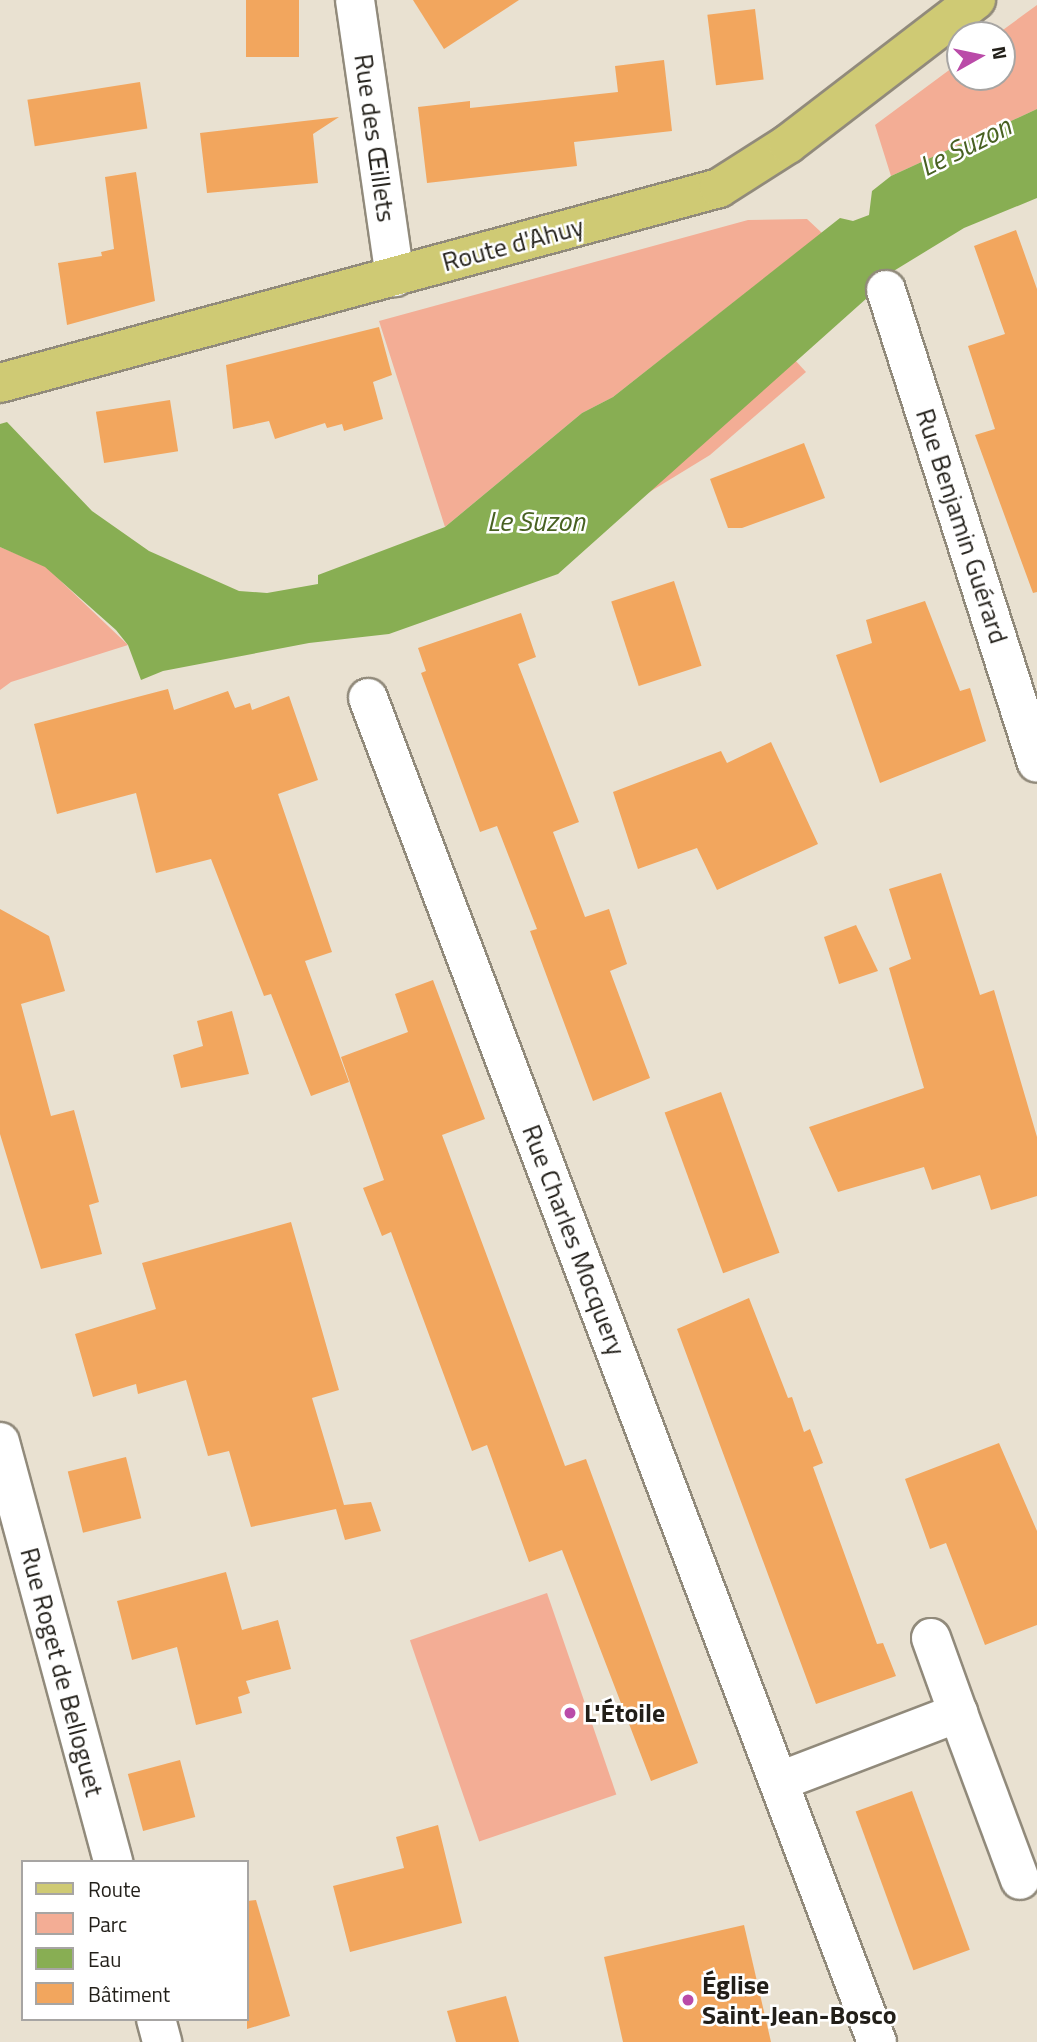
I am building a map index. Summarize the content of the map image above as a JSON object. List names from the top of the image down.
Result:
{
  "streets": {
    "main road": ["Route d'Ahuy"],
    "street": [
      "Rue des Œillets",
      "Rue Benjamin Guérard",
      "Rue Charles Mocquery",
      "Rue Roget de Belloguet"
    ]
  },
  "crossings": [
    ["Rue des Œillets", "Route d'Ahuy"]
  ],
  "water": ["Le Suzon"],
  "places": ["L'Étoile", "Église Saint-Jean-Bosco"],
  "legend": [
    "Route",
    "Parc",
    "Eau",
    "Bâtiment"
  ],
  "north": "right"
}
